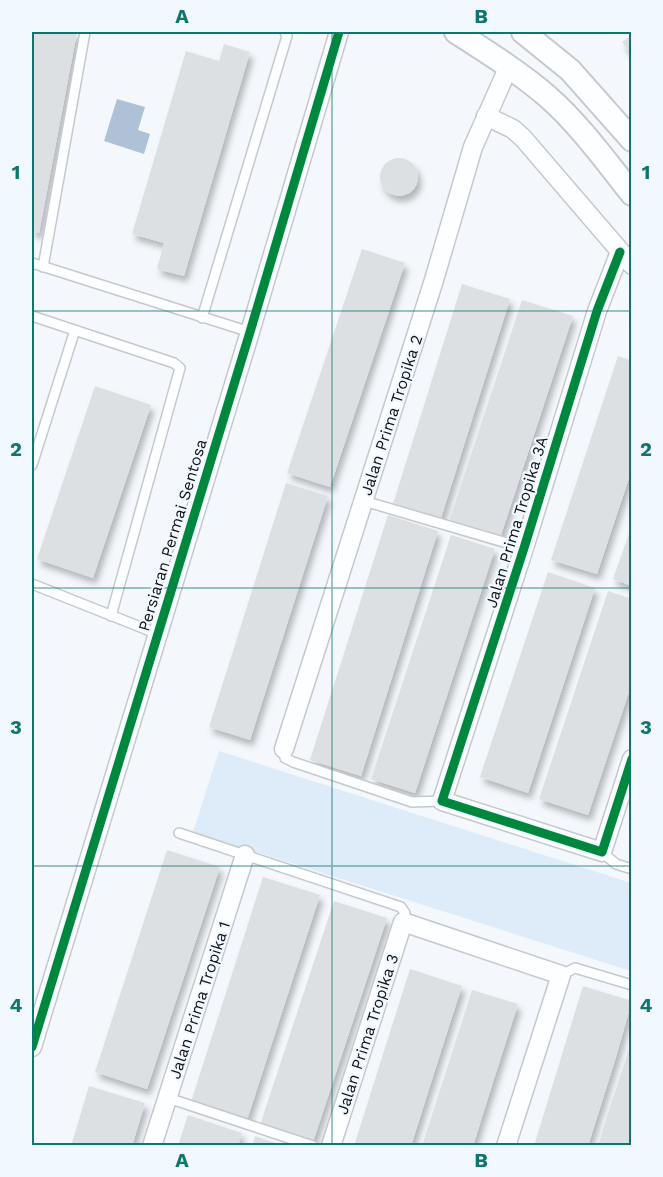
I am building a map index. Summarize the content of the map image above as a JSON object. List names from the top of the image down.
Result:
{
  "streets": {
    "street": [
      "Jalan Prima Tropika 2",
      "Jalan Prima Tropika 3A",
      "Persiaran Permai Sentosa",
      "Jalan Prima Tropika 1",
      "Jalan Prima Tropika 3"
    ]
  },
  "grid": {
    "columns": ["A", "B"],
    "rows": [
      "1",
      "2",
      "3",
      "4"
    ]
  }
}
